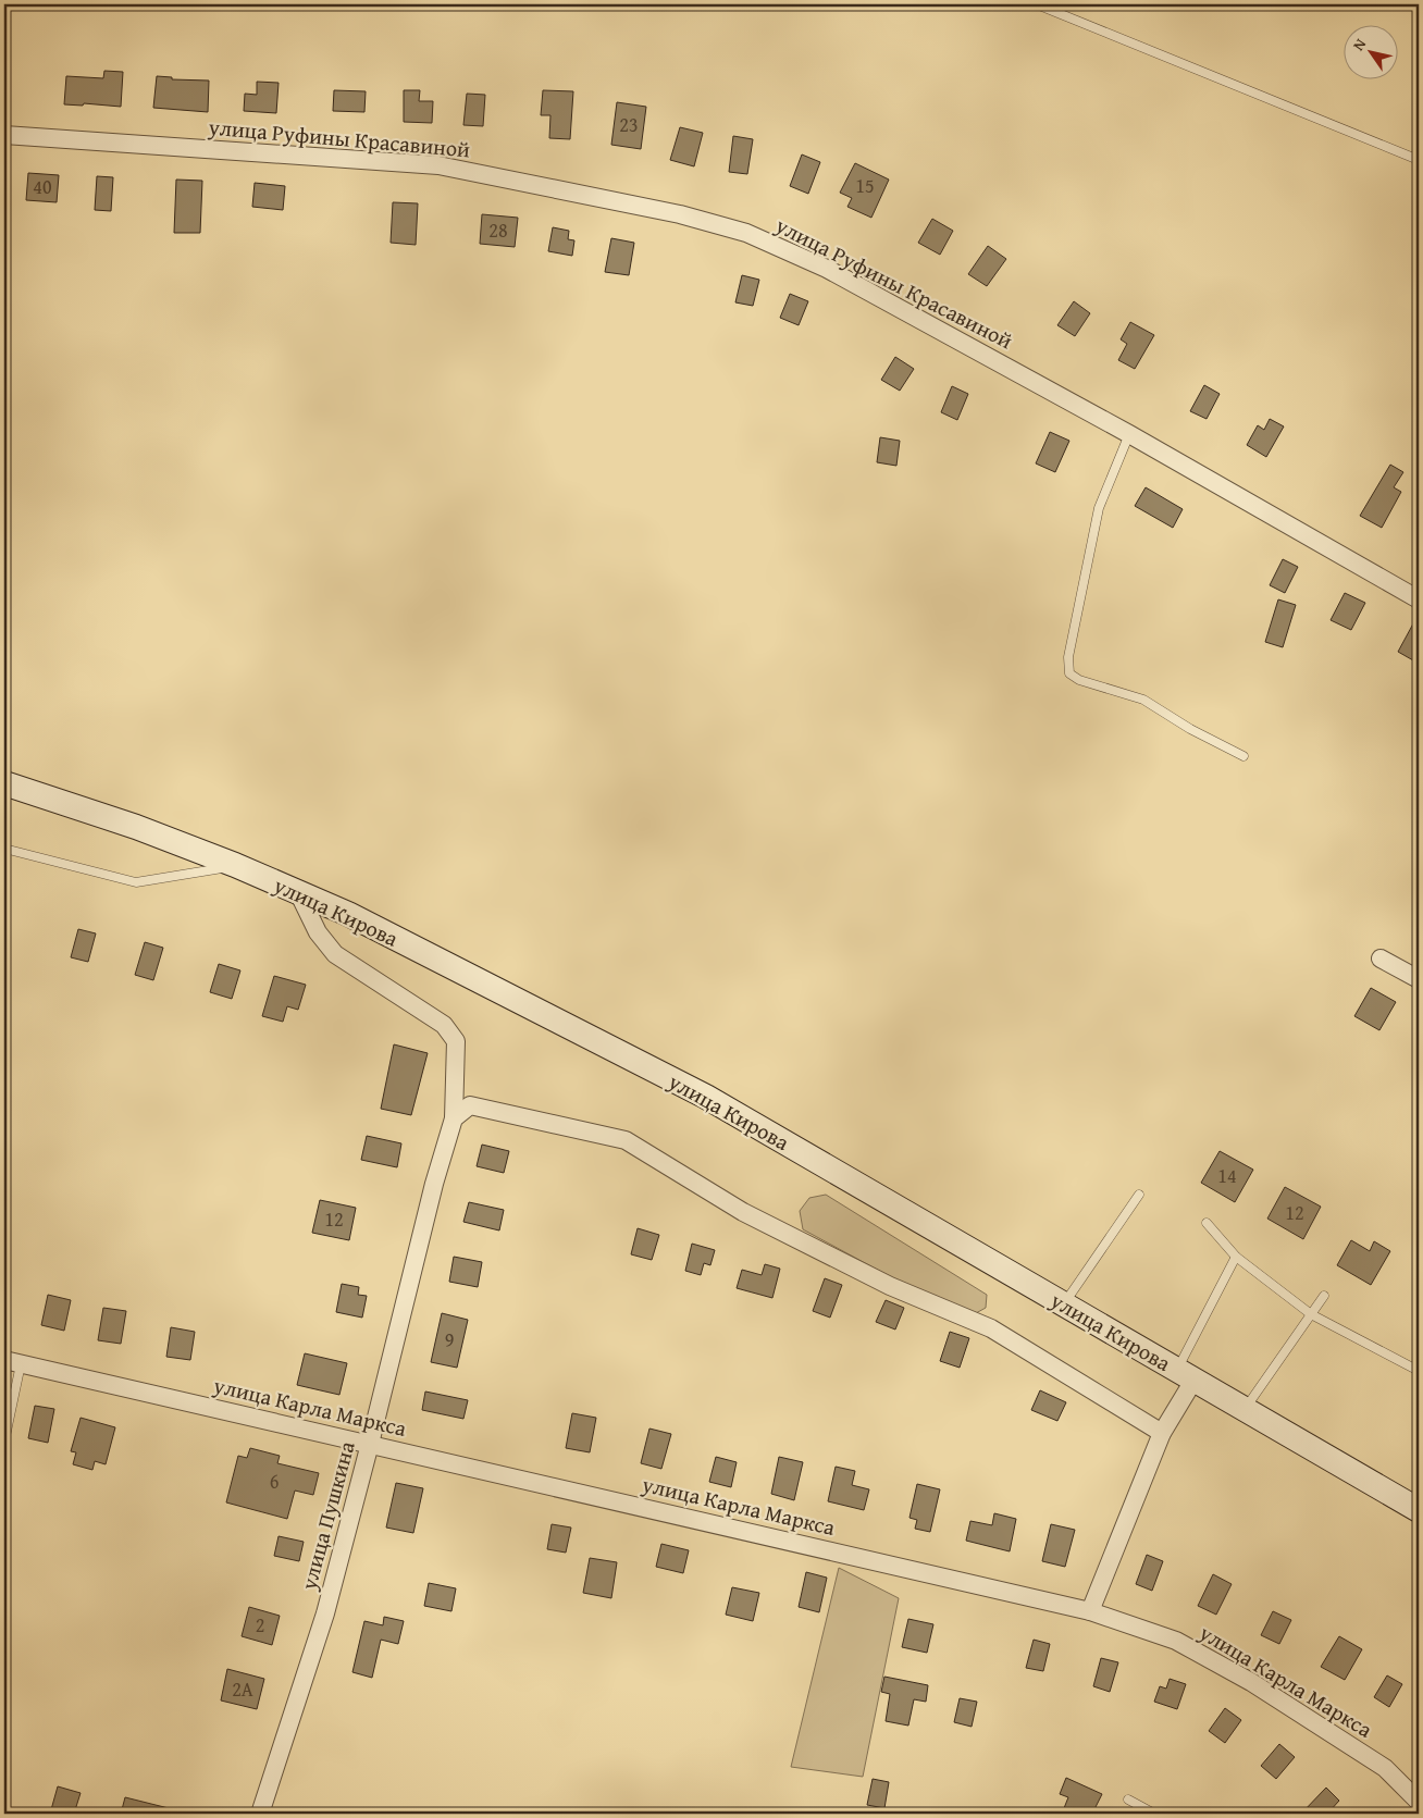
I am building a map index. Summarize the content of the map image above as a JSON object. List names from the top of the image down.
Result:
{
  "streets": {
    "main road": ["улица Кирова"],
    "street": ["улица Руфины Красавиной", "улица Карла Маркса", "улица Пушкина"]
  },
  "crossings": [
    ["улица Кирова", "улица Пушкина"],
    ["улица Карла Маркса", "улица Пушкина"]
  ],
  "house_numbers": [
    "23",
    "15",
    "40",
    "28",
    "14",
    "12",
    "12",
    "9",
    "6",
    "2",
    "2А"
  ],
  "north": "top left"
}
